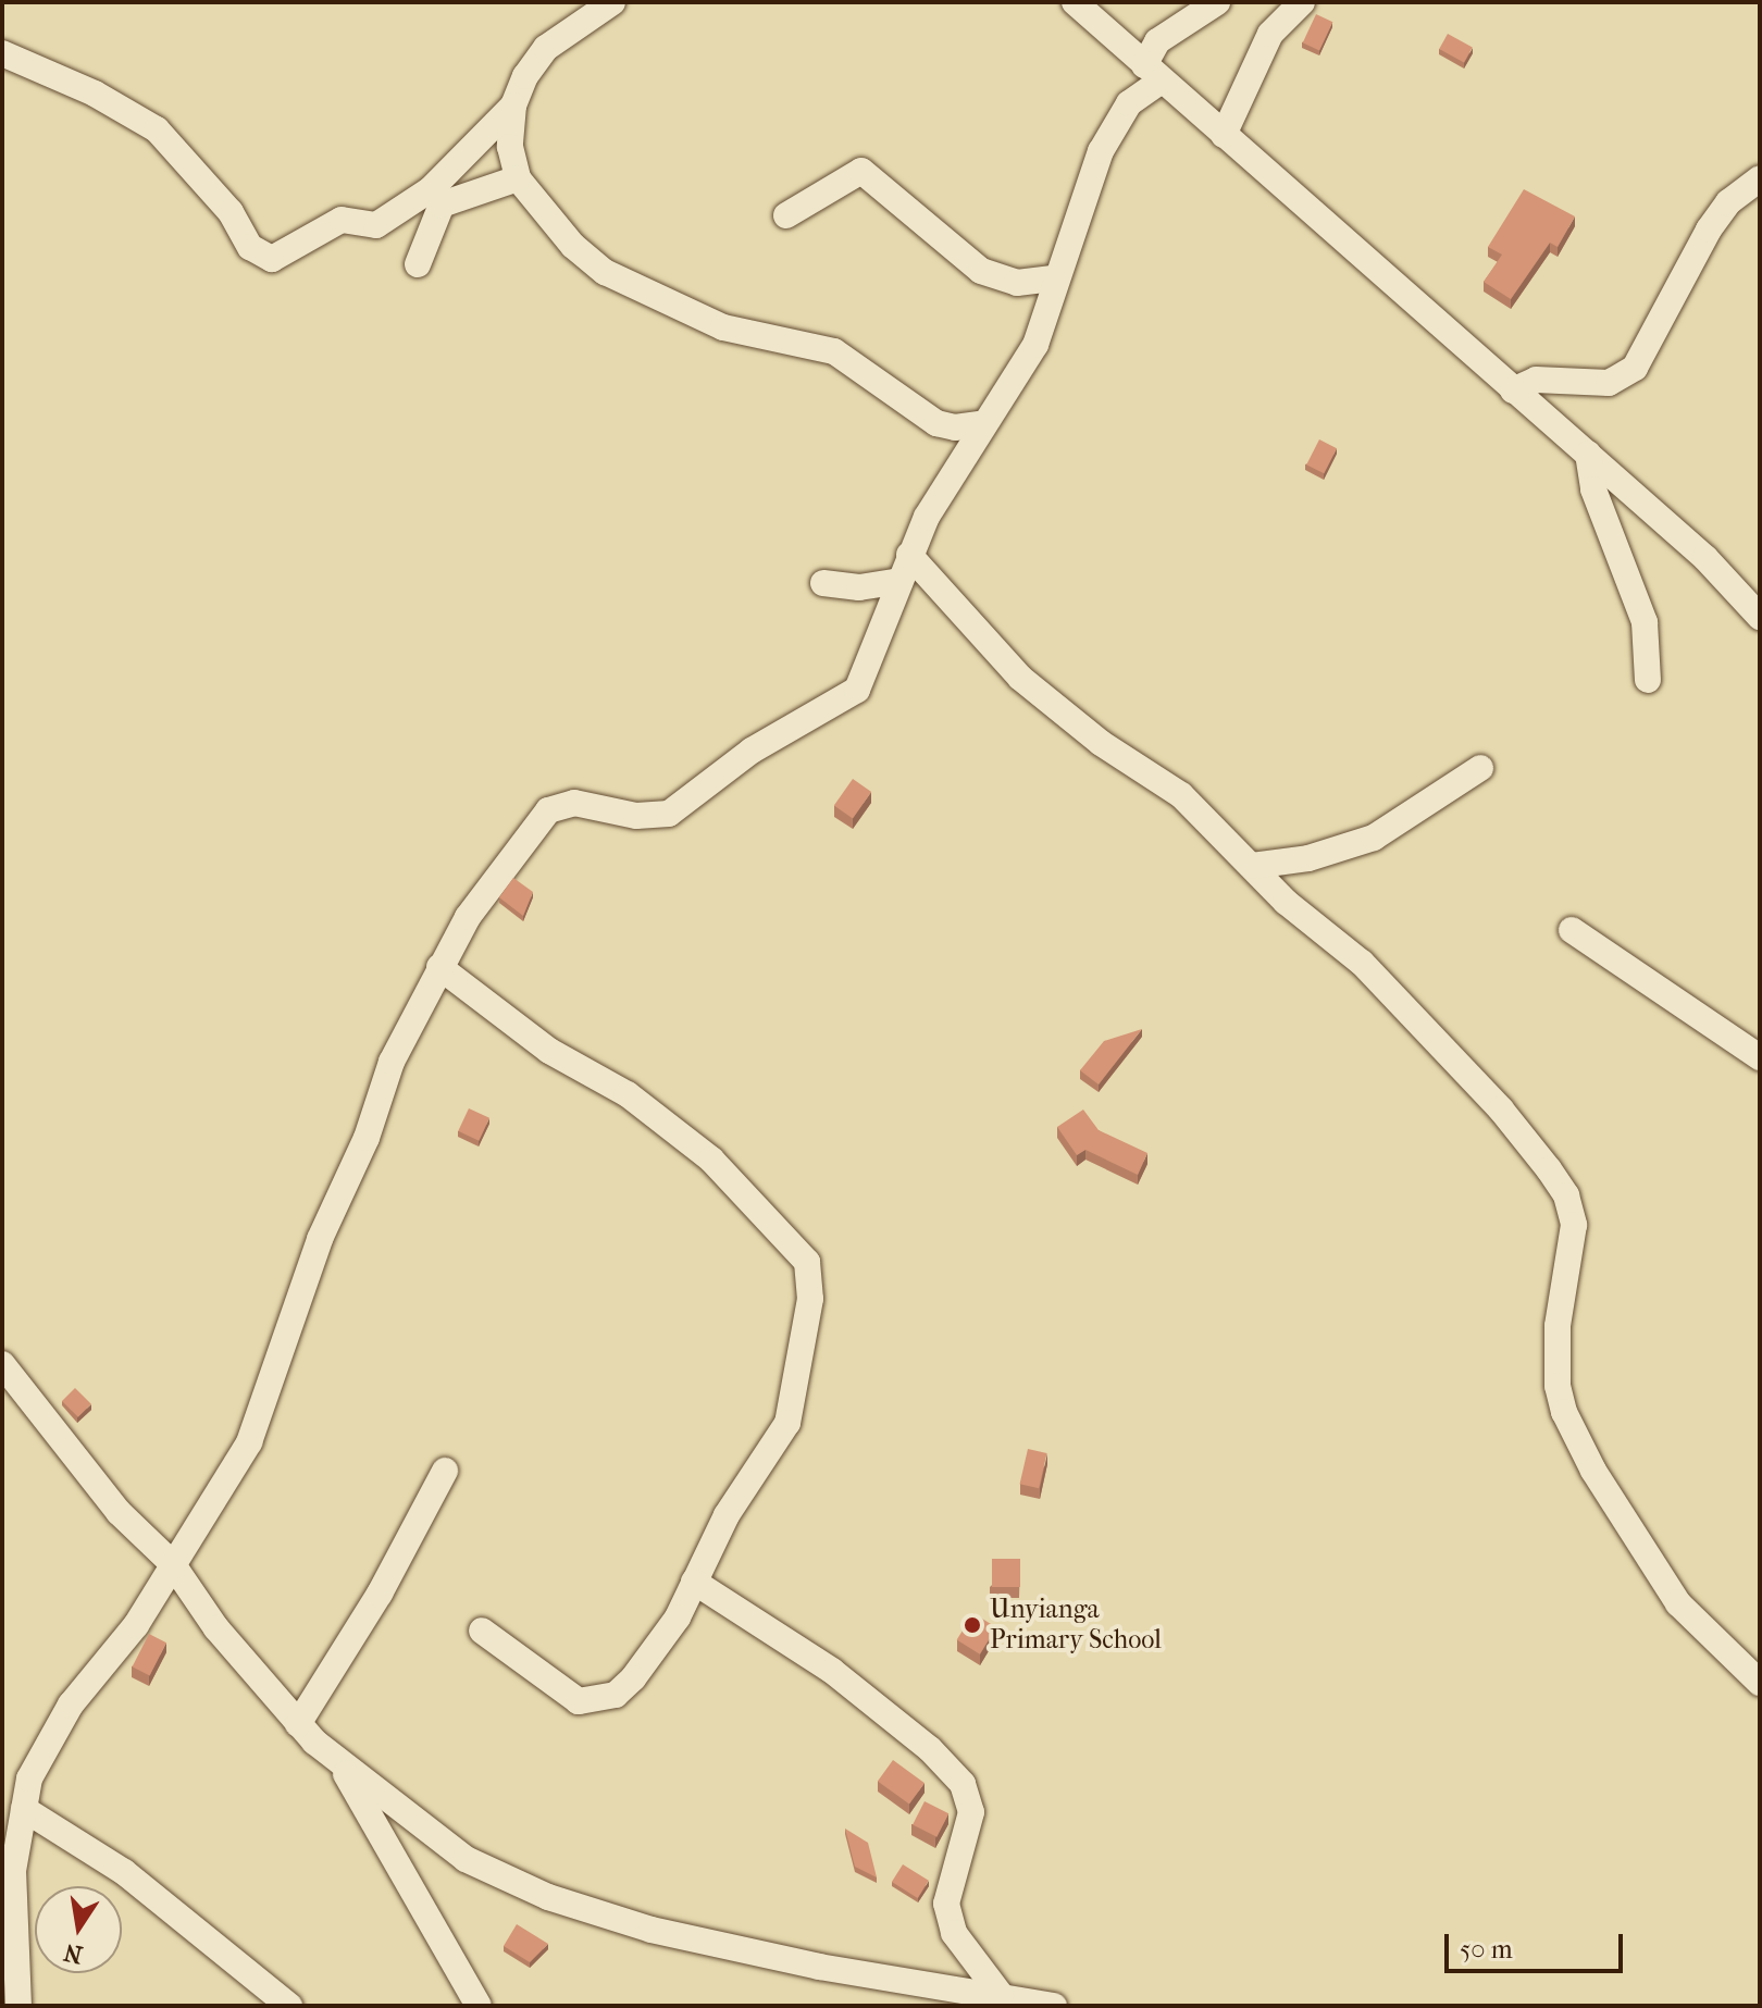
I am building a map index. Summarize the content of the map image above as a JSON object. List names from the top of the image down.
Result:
{
  "places": ["Unyianga Primary School"],
  "scale_bar": "50 m",
  "north": "bottom"
}
